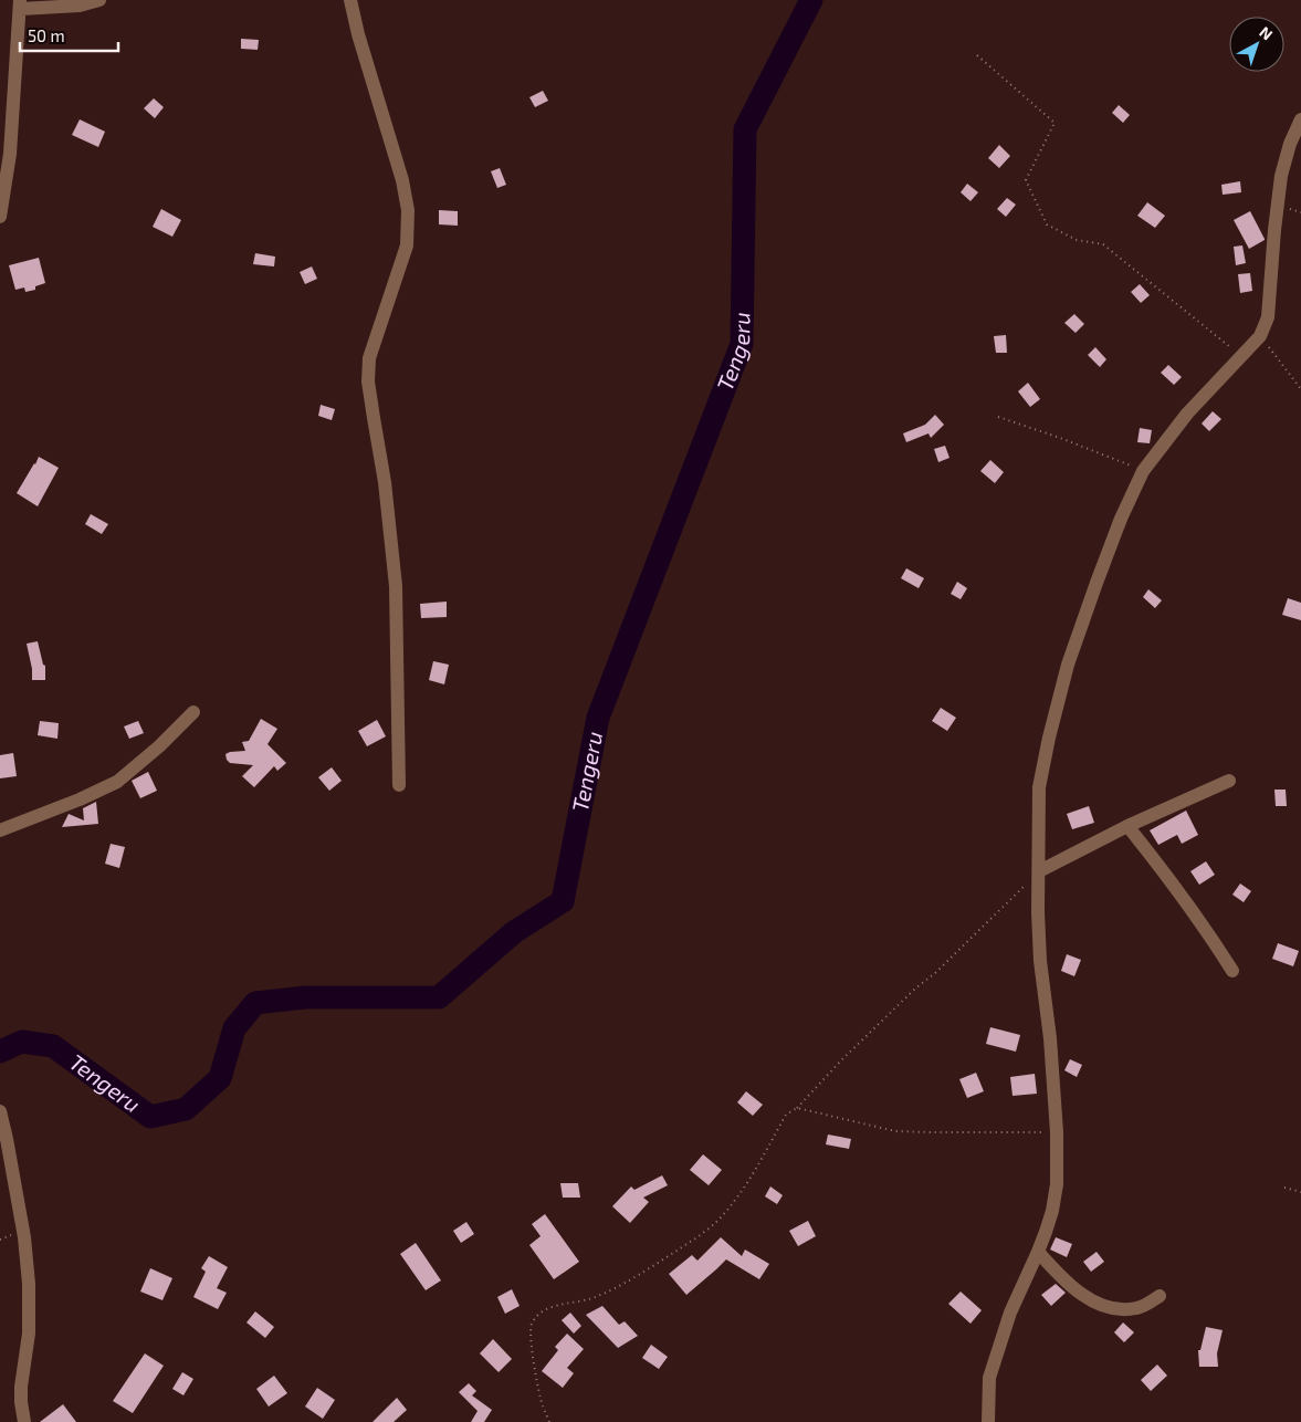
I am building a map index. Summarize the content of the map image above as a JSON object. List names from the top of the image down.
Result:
{
  "water": ["Tengeru"],
  "scale_bar": "50 m",
  "north": "top right"
}
